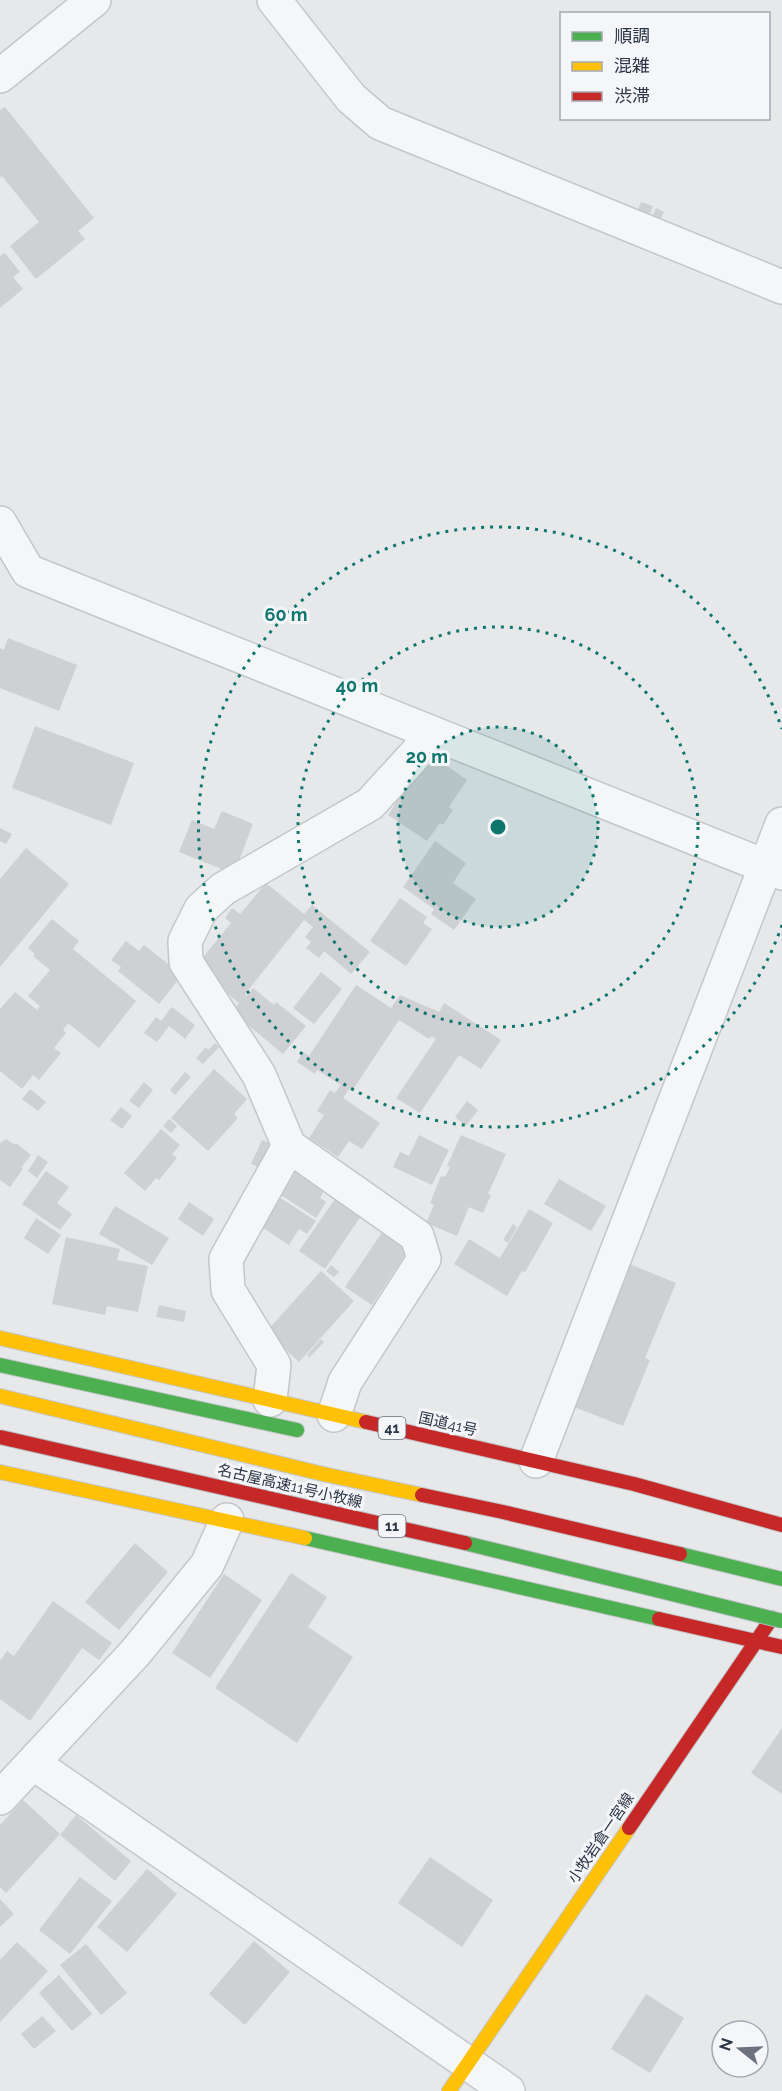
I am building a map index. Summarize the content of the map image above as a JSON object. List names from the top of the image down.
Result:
{
  "streets": {
    "main road": [
      "国道41号",
      "41",
      "名古屋高速11号小牧線",
      "11",
      "小牧岩倉一宮線"
    ]
  },
  "legend": ["順調", "混雑", "渋滞"],
  "north": "left",
  "rings": ["60 m", "40 m", "20 m"]
}
